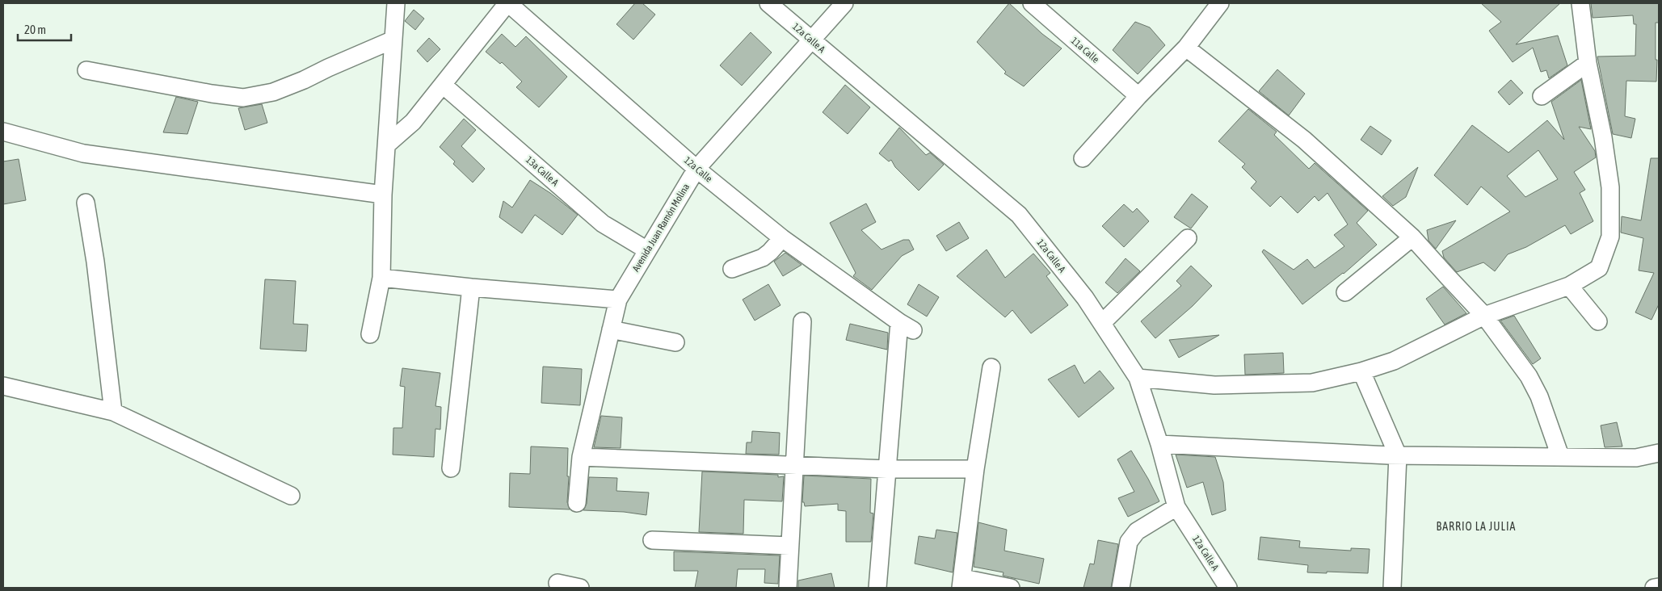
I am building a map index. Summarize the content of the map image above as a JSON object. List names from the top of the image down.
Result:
{
  "streets": {
    "street": [
      "12a Calle A",
      "11a Calle",
      "12a Calle",
      "13a Calle A",
      "Avenida Juan Ramón Molina"
    ]
  },
  "crossings": [
    ["12a Calle A", "Avenida Juan Ramón Molina"],
    ["12a Calle", "Avenida Juan Ramón Molina"],
    ["13a Calle A", "Avenida Juan Ramón Molina"]
  ],
  "districts": ["BARRIO LA JULIA"],
  "scale_bar": "20 m"
}
